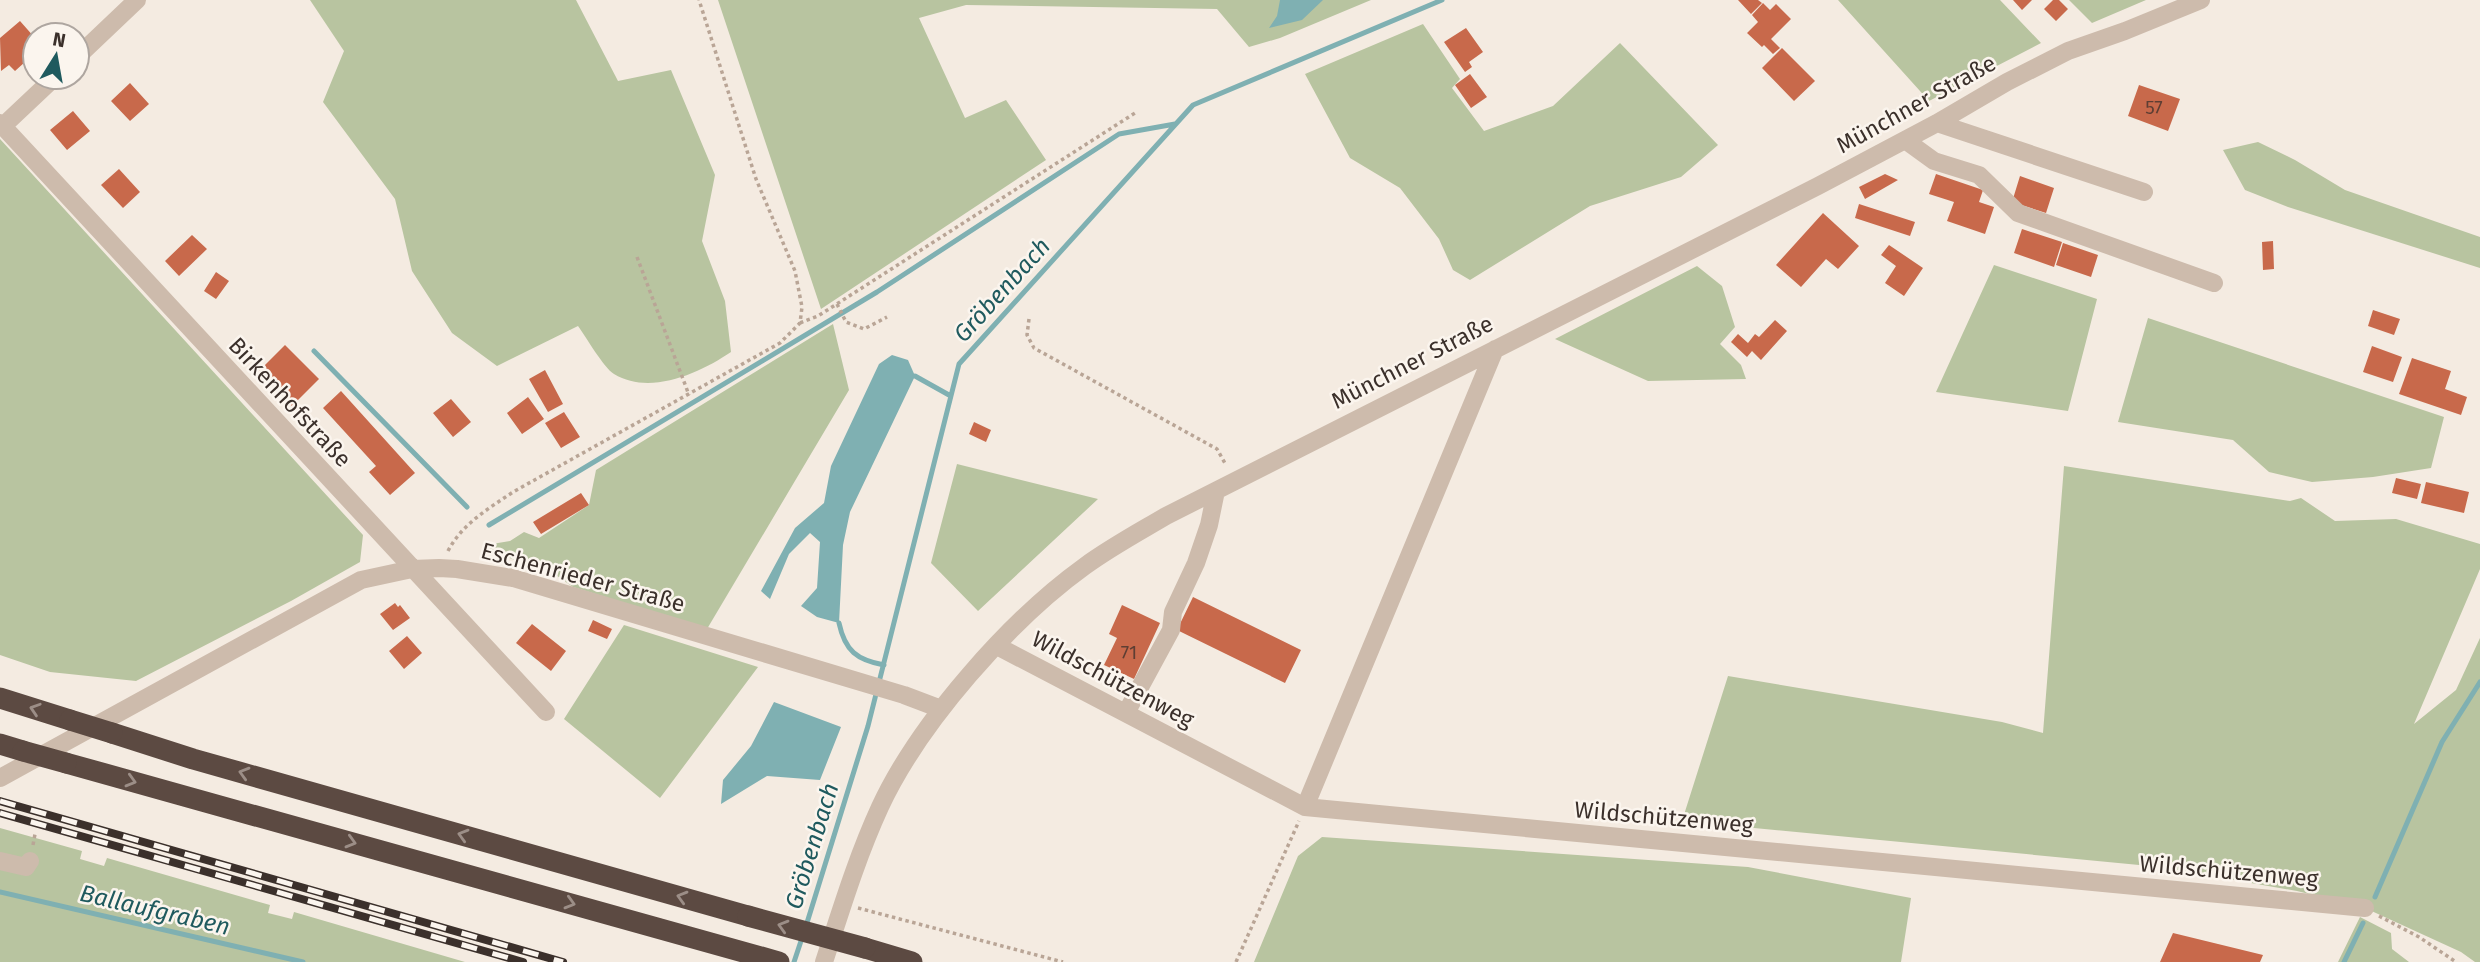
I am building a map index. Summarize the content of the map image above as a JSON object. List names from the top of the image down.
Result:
{
  "streets": {
    "street": [
      "Münchner Straße",
      "Birkenhofstraße",
      "Eschenrieder Straße",
      "Wildschützenweg"
    ]
  },
  "crossings": [
    ["Münchner Straße", "Eschenrieder Straße"],
    ["Münchner Straße", "Wildschützenweg"],
    ["Birkenhofstraße", "Eschenrieder Straße"]
  ],
  "water": ["Gröbenbach", "Ballaufgraben"],
  "house_numbers": ["57", "71"],
  "north": "top"
}
